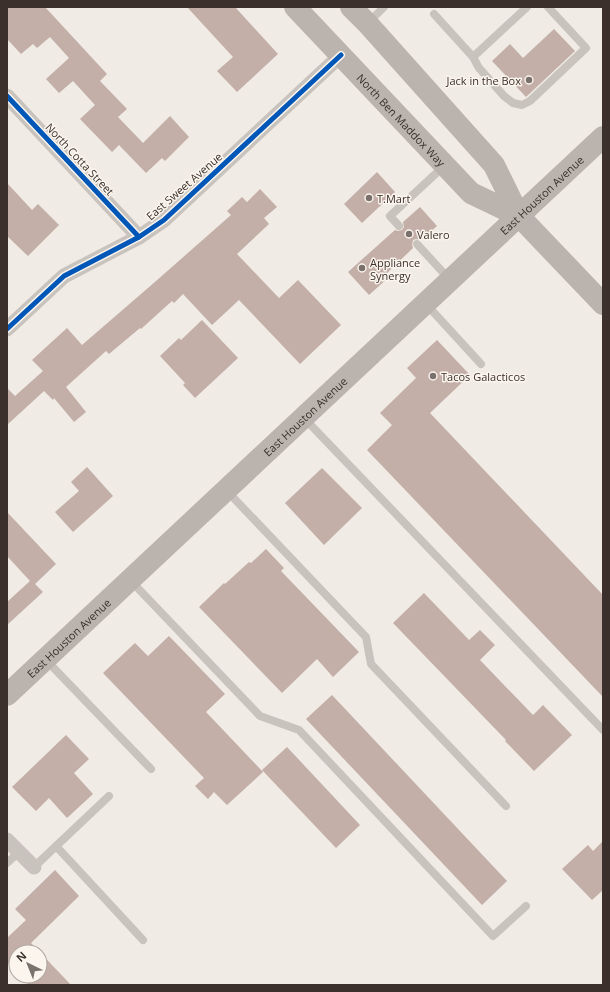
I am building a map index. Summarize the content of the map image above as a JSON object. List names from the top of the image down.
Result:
{
  "streets": {
    "main road": ["North Ben Maddox Way", "East Houston Avenue"],
    "street": ["North Cotta Street", "East Sweet Avenue"]
  },
  "crossings": [
    ["North Ben Maddox Way", "East Sweet Avenue"],
    ["North Ben Maddox Way", "East Houston Avenue"],
    ["North Cotta Street", "East Sweet Avenue"]
  ],
  "places": [
    "Jack in the Box",
    "T.Mart",
    "Valero",
    "Appliance Synergy",
    "Tacos Galacticos"
  ],
  "north": "top left"
}
